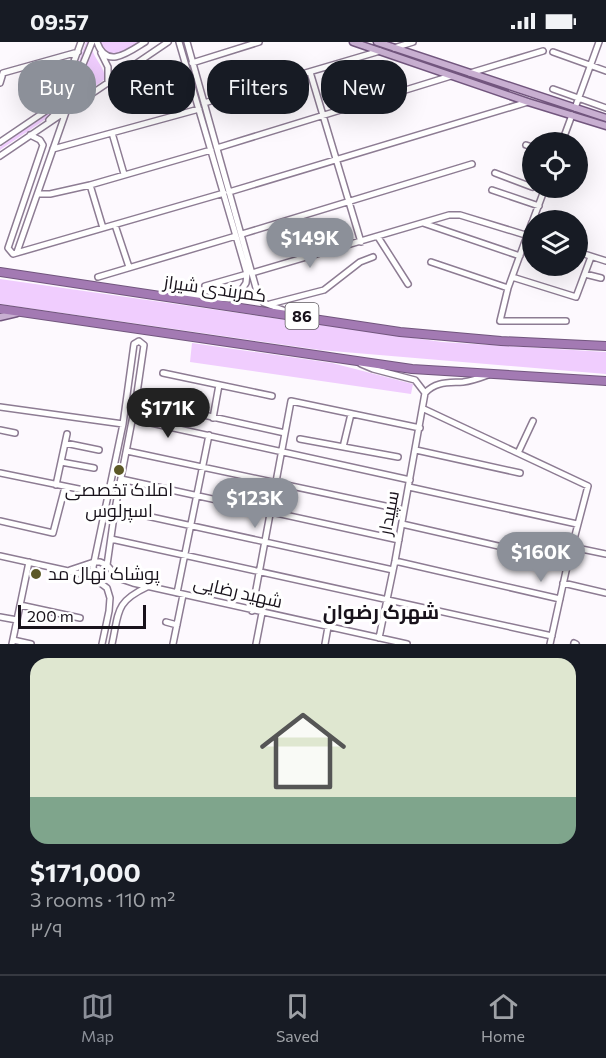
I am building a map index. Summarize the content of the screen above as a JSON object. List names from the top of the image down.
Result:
{
  "streets": {
    "highway": ["کمربندی شیراز", "86"],
    "street": ["سپیدار", "شهید رضایی"]
  },
  "crossings": [
    ["سپیدار", "شهید رضایی"]
  ],
  "districts": ["شهرک رضوان"],
  "places": ["املاک تخصصی اسپرلوس", "پوشاک نهال مد"],
  "scale_bar": "200 m",
  "page": {
    "status": "09:57",
    "chip": [
      "Buy",
      "Rent",
      "Filters",
      "New"
    ],
    "price": [
      "$149K",
      "$171K",
      "$123K",
      "$160K"
    ],
    "scale": "200 m",
    "list": [
      {
        "name": "$171,000",
        "note": "3 rooms · 110 m² · ۳/۹"
      }
    ],
    "tabs": ["Map", "Saved", "Home"]
  }
}
